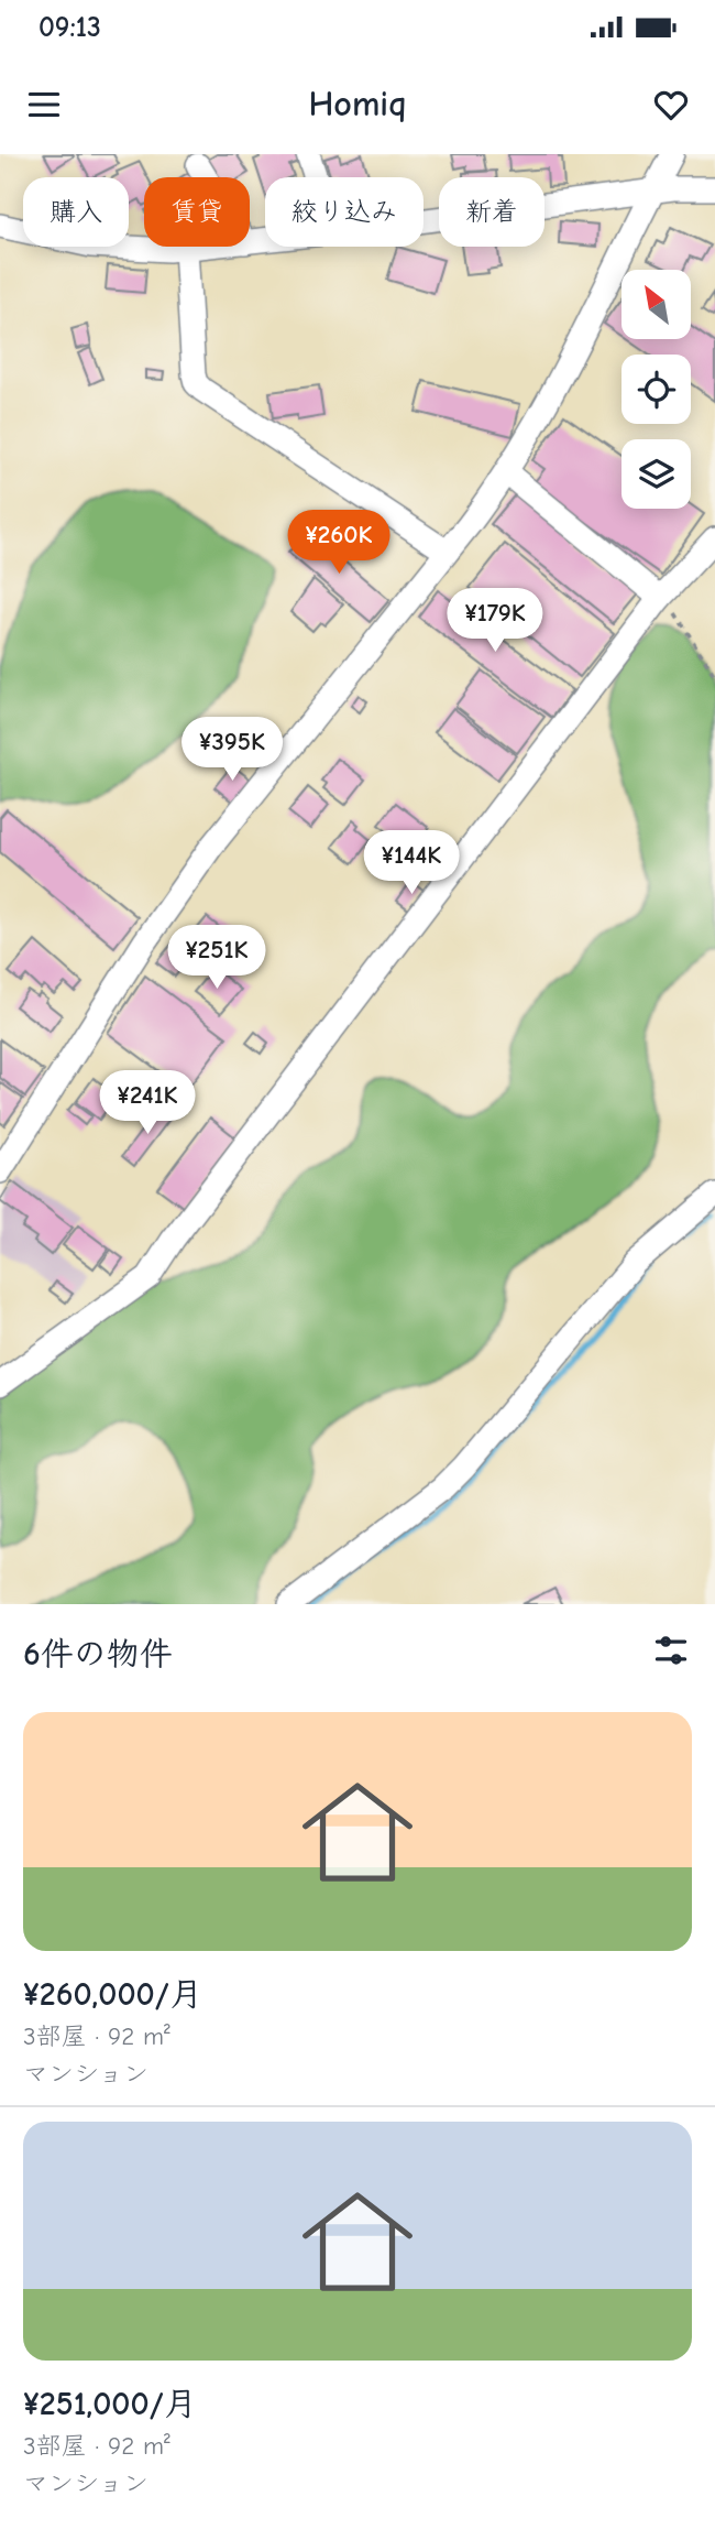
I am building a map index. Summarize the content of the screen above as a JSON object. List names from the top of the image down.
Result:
{
  "north": "top left",
  "page": {
    "status": "09:13",
    "header": "Homiq",
    "chip": [
      "購入",
      "賃貸",
      "絞り込み",
      "新着"
    ],
    "price": [
      "¥260K",
      "¥179K",
      "¥395K",
      "¥144K",
      "¥251K",
      "¥241K"
    ],
    "heading": "6件の物件",
    "list": [
      {
        "name": "¥260,000/月",
        "note": "3部屋 · 92 m² · マンション"
      },
      {
        "name": "¥251,000/月",
        "note": "3部屋 · 92 m² · マンション"
      }
    ]
  }
}
